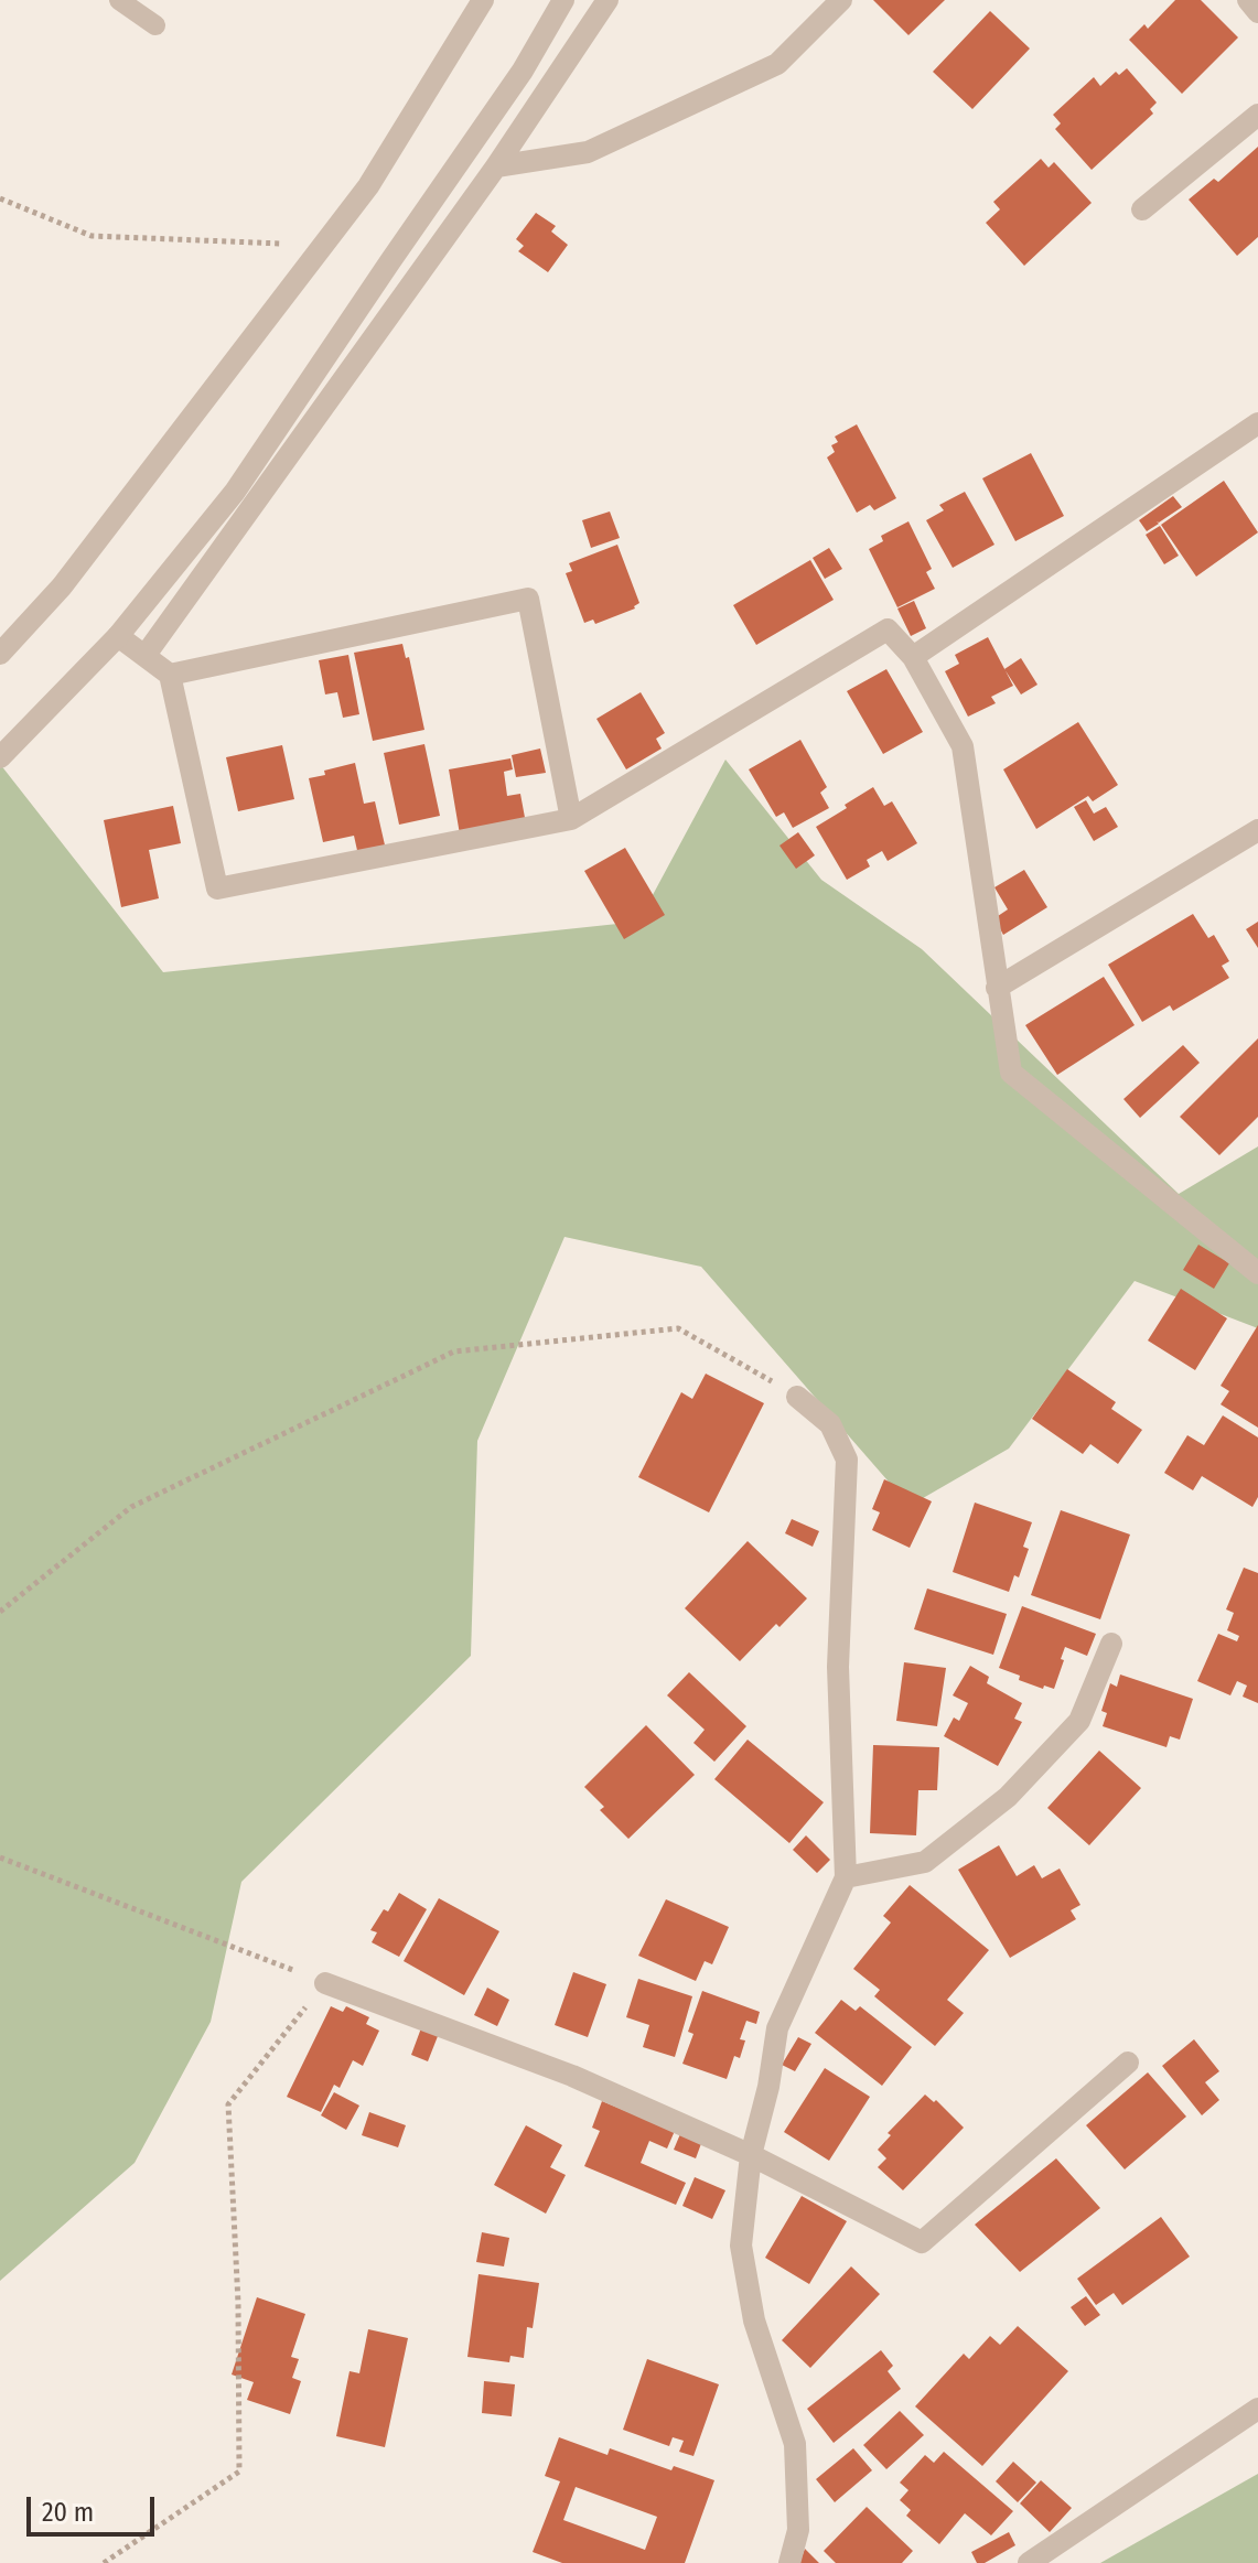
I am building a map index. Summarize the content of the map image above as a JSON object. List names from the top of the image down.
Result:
{
  "scale_bar": "20 m"
}
